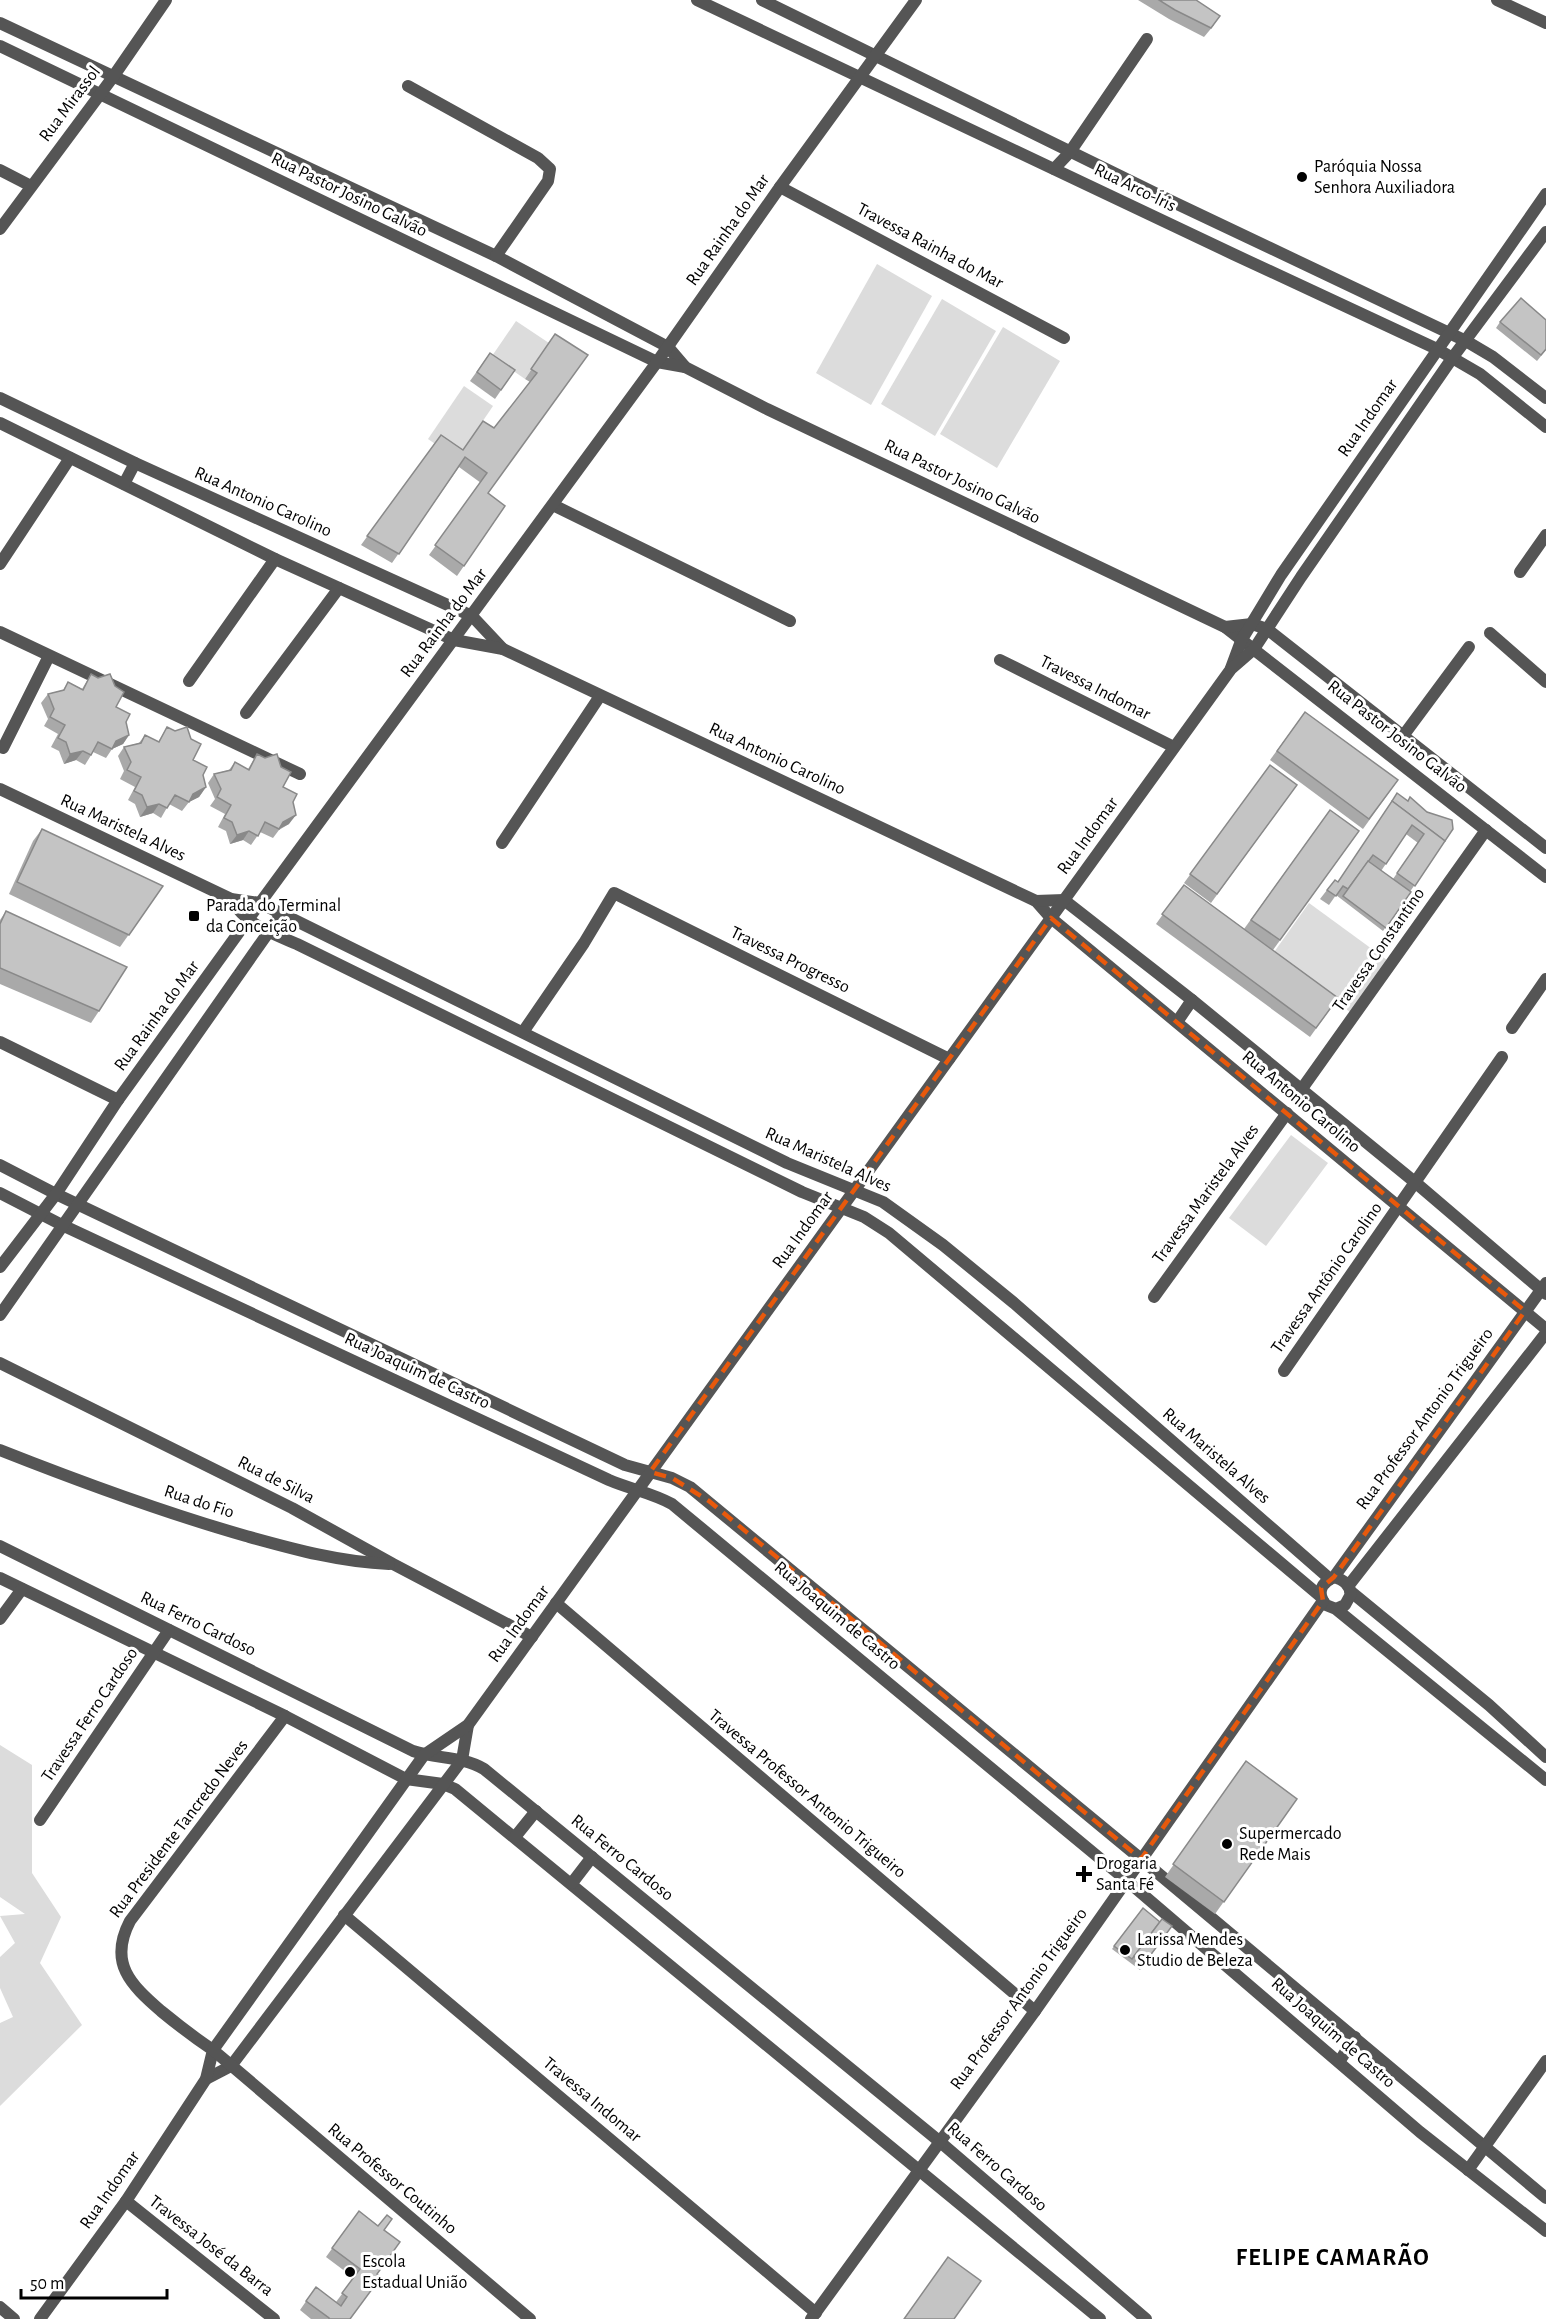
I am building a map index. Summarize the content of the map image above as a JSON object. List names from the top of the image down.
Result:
{
  "streets": {
    "street": [
      "Rua Mirassol",
      "Rua Arco-Íris",
      "Rua Pastor Josino Galvão",
      "Rua Rainha do Mar",
      "Travessa Rainha do Mar",
      "Rua Indomar",
      "Rua Antonio Carolino",
      "Travessa Indomar",
      "Rua Maristela Alves",
      "Travessa Constantino",
      "Travessa Progresso",
      "Travessa Maristela Alves",
      "Travessa Antônio Carolino",
      "Rua Joaquim de Castro",
      "Rua Professor Antonio Trigueiro",
      "Rua de Silva",
      "Rua do Fio",
      "Rua Ferro Cardoso",
      "Travessa Ferro Cardoso",
      "Travessa Professor Antonio Trigueiro",
      "Rua Presidente Tancredo Neves",
      "Rua Professor Coutinho",
      "Travessa José da Barra"
    ]
  },
  "crossings": [
    ["Rua Mirassol", "Rua Pastor Josino Galvão"],
    ["Rua Arco-Íris", "Rua Rainha do Mar"],
    ["Rua Arco-Íris", "Rua Indomar"],
    ["Rua Pastor Josino Galvão", "Rua Rainha do Mar"],
    ["Rua Pastor Josino Galvão", "Rua Indomar"],
    ["Rua Pastor Josino Galvão", "Travessa Constantino"],
    ["Rua Rainha do Mar", "Travessa Rainha do Mar"],
    ["Rua Rainha do Mar", "Rua Antonio Carolino"],
    ["Rua Rainha do Mar", "Rua Maristela Alves"],
    ["Rua Rainha do Mar", "Rua Joaquim de Castro"],
    ["Rua Indomar", "Rua Antonio Carolino"],
    ["Rua Indomar", "Travessa Indomar"],
    ["Rua Indomar", "Rua Maristela Alves"],
    ["Rua Indomar", "Travessa Progresso"],
    ["Rua Indomar", "Rua Joaquim de Castro"],
    ["Rua Indomar", "Rua de Silva"],
    ["Rua Indomar", "Rua Ferro Cardoso"],
    ["Rua Indomar", "Travessa Professor Antonio Trigueiro"],
    ["Rua Indomar", "Rua Presidente Tancredo Neves"],
    ["Rua Indomar", "Rua Professor Coutinho"],
    ["Rua Indomar", "Travessa José da Barra"],
    ["Rua Antonio Carolino", "Travessa Constantino"],
    ["Rua Antonio Carolino", "Travessa Maristela Alves"],
    ["Rua Antonio Carolino", "Travessa Antônio Carolino"],
    ["Rua Antonio Carolino", "Rua Professor Antonio Trigueiro"],
    ["Travessa Indomar", "Rua Professor Antonio Trigueiro"],
    ["Rua Maristela Alves", "Travessa Progresso"],
    ["Rua Maristela Alves", "Rua Professor Antonio Trigueiro"],
    ["Rua Joaquim de Castro", "Rua Professor Antonio Trigueiro"],
    ["Rua Professor Antonio Trigueiro", "Rua Ferro Cardoso"],
    ["Rua Professor Antonio Trigueiro", "Travessa Professor Antonio Trigueiro"],
    ["Rua de Silva", "Rua do Fio"],
    ["Rua Ferro Cardoso", "Travessa Ferro Cardoso"],
    ["Rua Presidente Tancredo Neves", "Rua Professor Coutinho"]
  ],
  "districts": ["FELIPE CAMARÃO"],
  "places": {
    "other": [
      "Paróquia Nossa Senhora Auxiliadora",
      "Supermercado Rede Mais",
      "Larissa Mendes Studio de Beleza",
      "Escola Estadual União"
    ],
    "transit": ["Parada do Terminal da Conceição"],
    "health": ["Drogaria Santa Fé"]
  },
  "scale_bar": "50 m"
}
